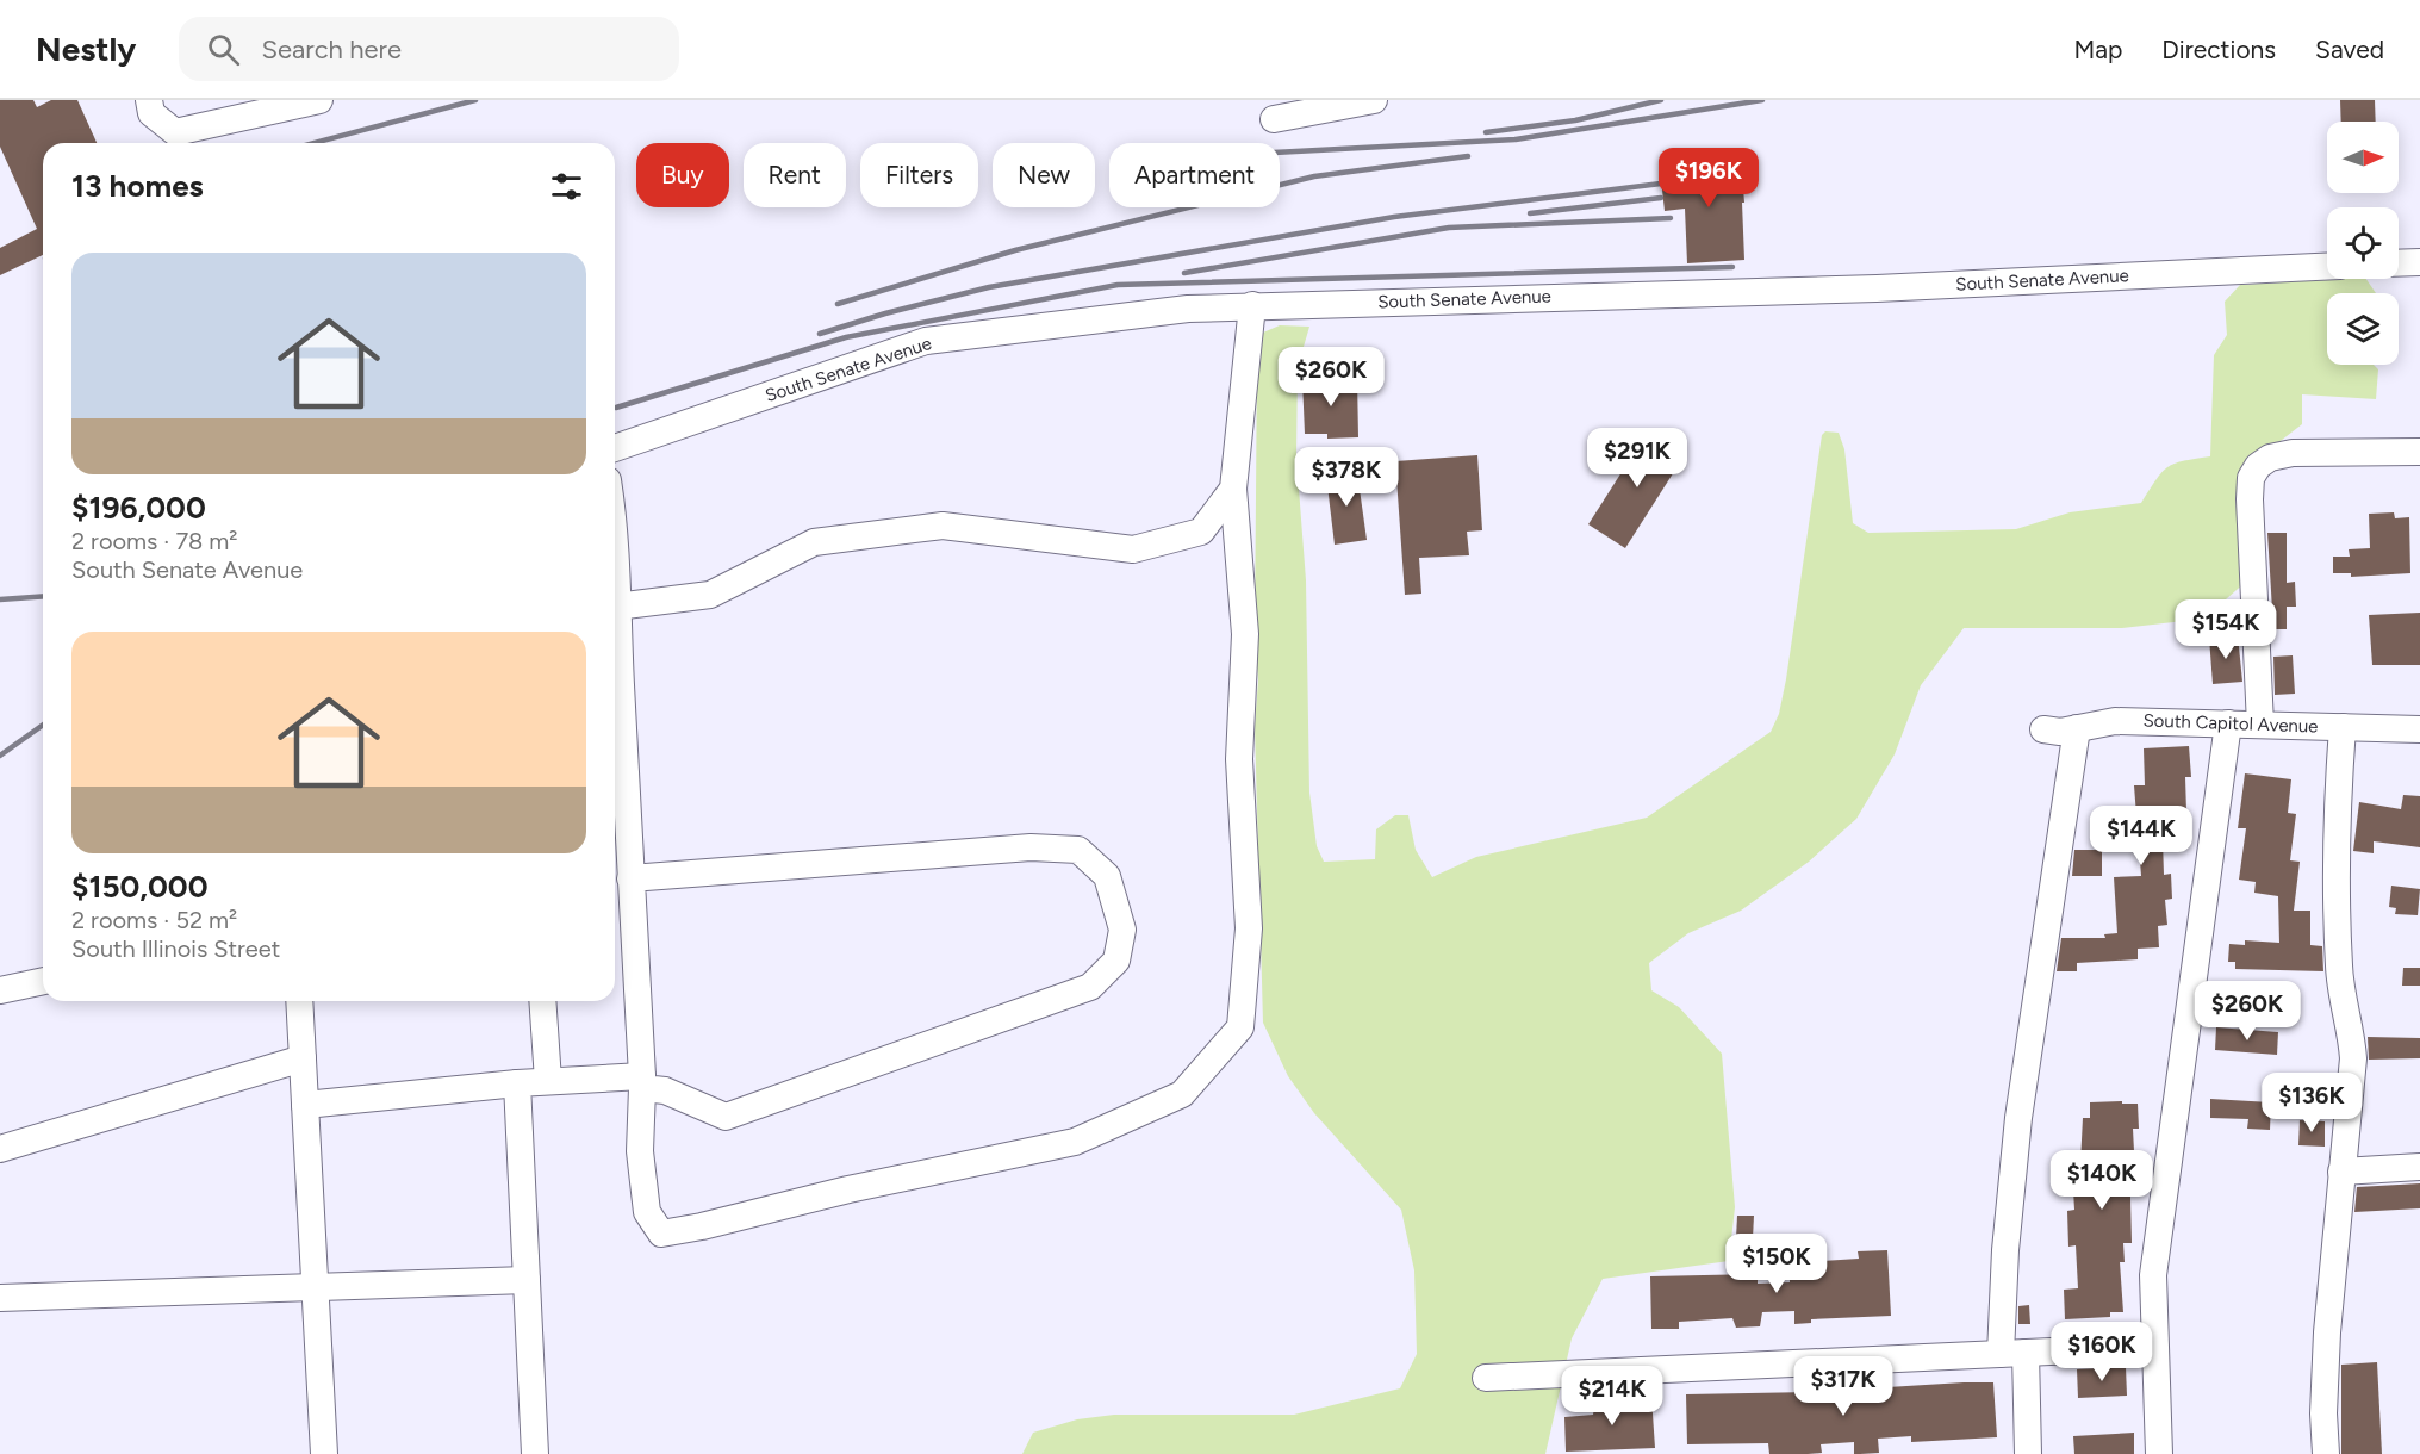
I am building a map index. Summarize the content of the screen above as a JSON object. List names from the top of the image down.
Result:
{
  "streets": {
    "street": ["South Senate Avenue", "South Capitol Avenue"]
  },
  "north": "right",
  "page": {
    "header": "Nestly",
    "search": "Search here",
    "nav": ["Map", "Directions", "Saved"],
    "chip": [
      "Buy",
      "Rent",
      "Filters",
      "New",
      "Apartment"
    ],
    "heading": "13 homes",
    "price": [
      "$196K",
      "$260K",
      "$291K",
      "$378K",
      "$154K",
      "$144K",
      "$260K",
      "$136K",
      "$140K",
      "$150K",
      "$160K",
      "$317K",
      "$214K"
    ],
    "list": [
      {
        "name": "$196,000",
        "note": "2 rooms · 78 m² · South Senate Avenue"
      },
      {
        "name": "$150,000",
        "note": "2 rooms · 52 m² · South Illinois Street"
      }
    ]
  }
}
